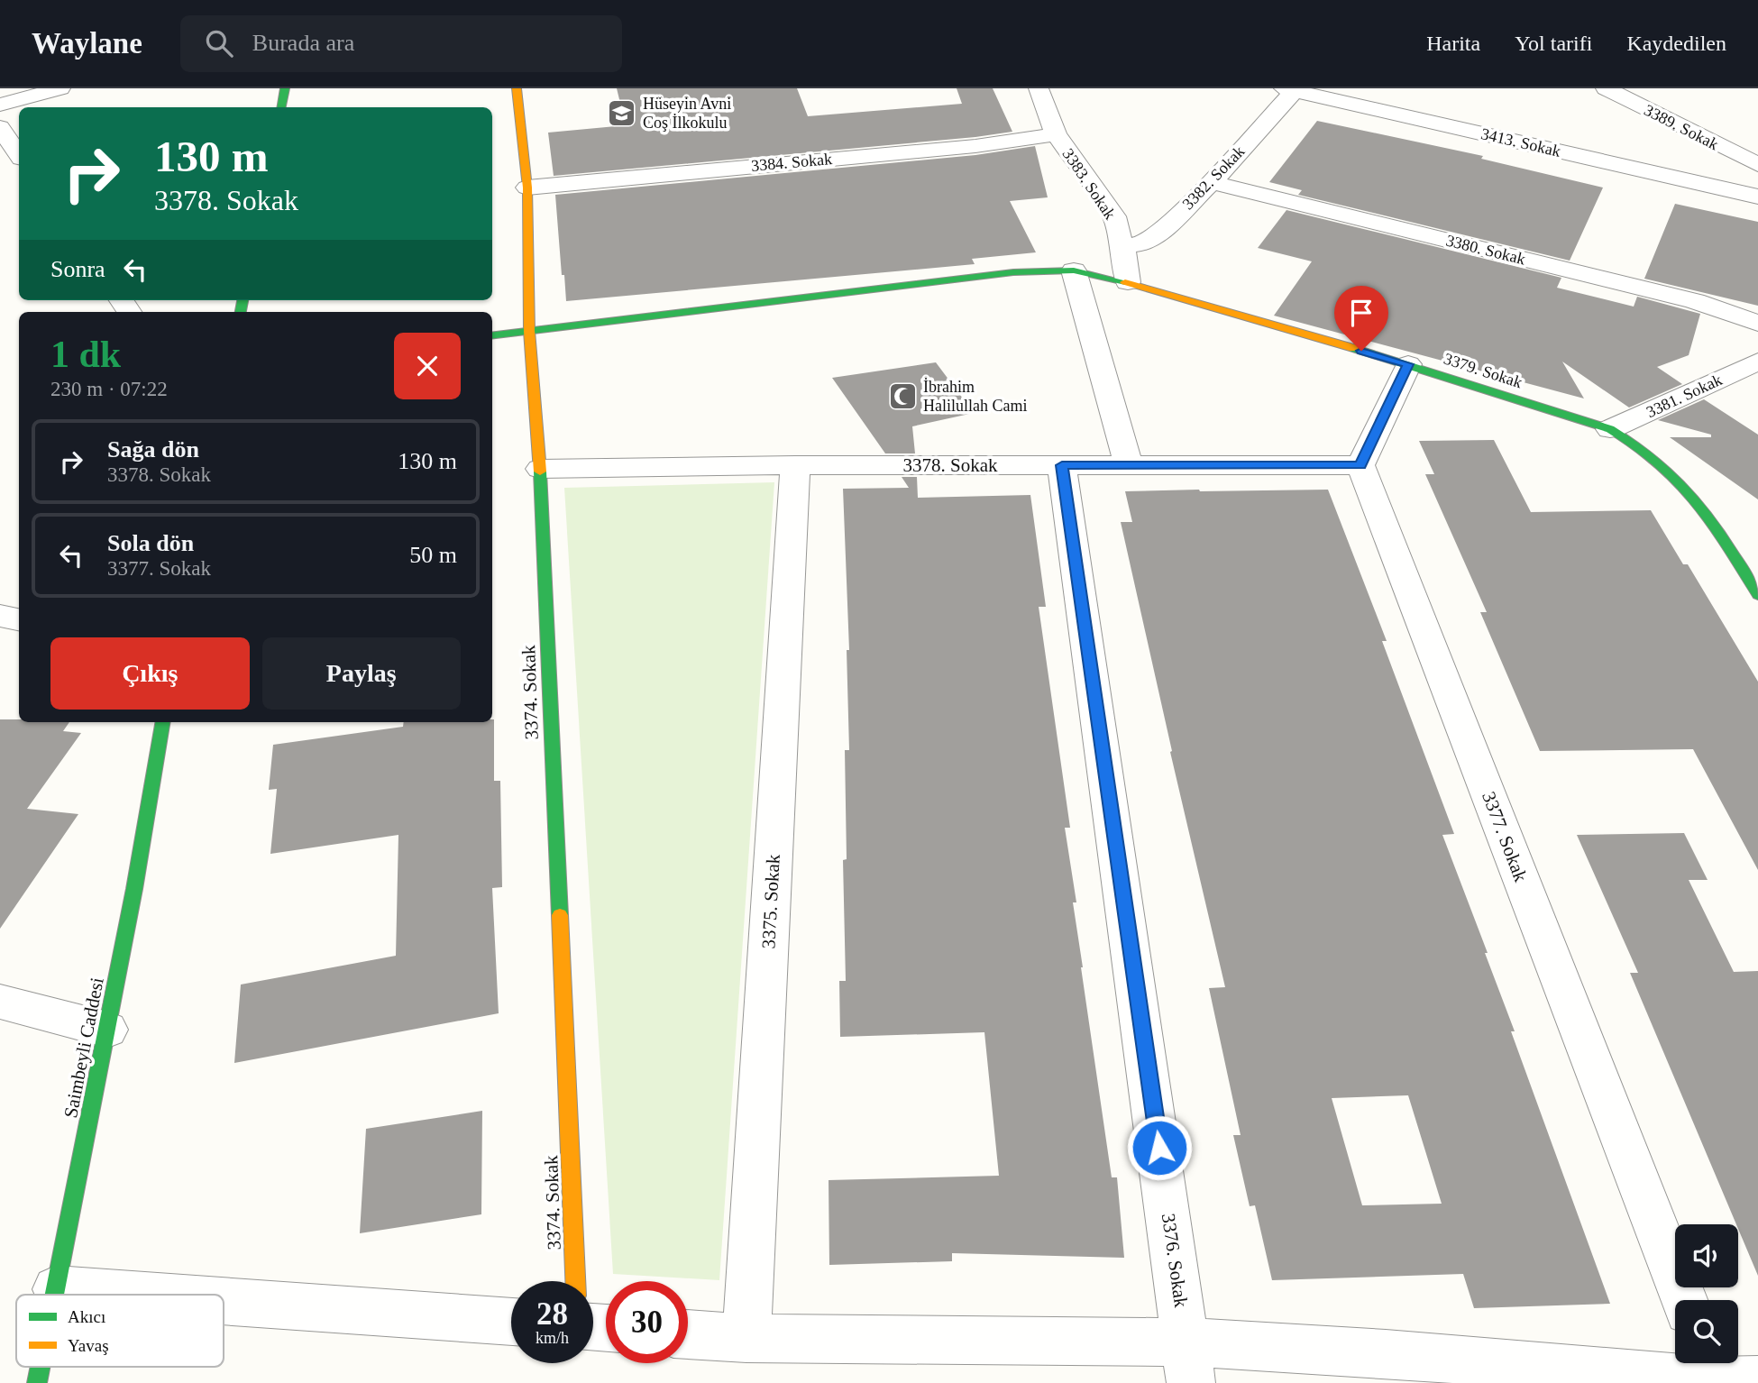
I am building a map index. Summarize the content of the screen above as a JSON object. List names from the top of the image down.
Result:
{
  "streets": {
    "street": [
      "3389. Sokak",
      "3413. Sokak",
      "3384. Sokak",
      "3382. Sokak",
      "3383. Sokak",
      "3380. Sokak",
      "3379. Sokak",
      "3381. Sokak",
      "3378. Sokak",
      "3374. Sokak",
      "3377. Sokak",
      "3375. Sokak",
      "Saimbeyli Caddesi",
      "3376. Sokak"
    ]
  },
  "crossings": [
    ["3413. Sokak", "3382. Sokak"],
    ["3384. Sokak", "3383. Sokak"],
    ["3384. Sokak", "3374. Sokak"],
    ["3382. Sokak", "3383. Sokak"],
    ["3382. Sokak", "3380. Sokak"],
    ["3383. Sokak", "3379. Sokak"],
    ["3379. Sokak", "3381. Sokak"],
    ["3379. Sokak", "3374. Sokak"],
    ["3378. Sokak", "3374. Sokak"],
    ["3378. Sokak", "3377. Sokak"],
    ["3378. Sokak", "3375. Sokak"],
    ["3378. Sokak", "3376. Sokak"]
  ],
  "places": {
    "school or university": ["Hüseyin Avni Coş İlkokulu"],
    "mosque": ["İbrahim Halilullah Cami"]
  },
  "legend": ["Akıcı", "Yavaş"],
  "page": {
    "header": "Waylane",
    "search": "Burada ara",
    "nav": ["Harita", "Yol tarifi", "Kaydedilen"],
    "turn": ["130 m", "3378. Sokak"],
    "then": "Sonra",
    "heading": ["1 dk", "230 m · 07:22"],
    "list": [
      {
        "name": "Sağa dön",
        "note": "3378. Sokak",
        "value": "130 m"
      },
      {
        "name": "Sola dön",
        "note": "3377. Sokak",
        "value": "50 m"
      }
    ],
    "buttons": ["Çıkış", "Paylaş"],
    "speed": "28 km/h",
    "limit": "30"
  }
}
